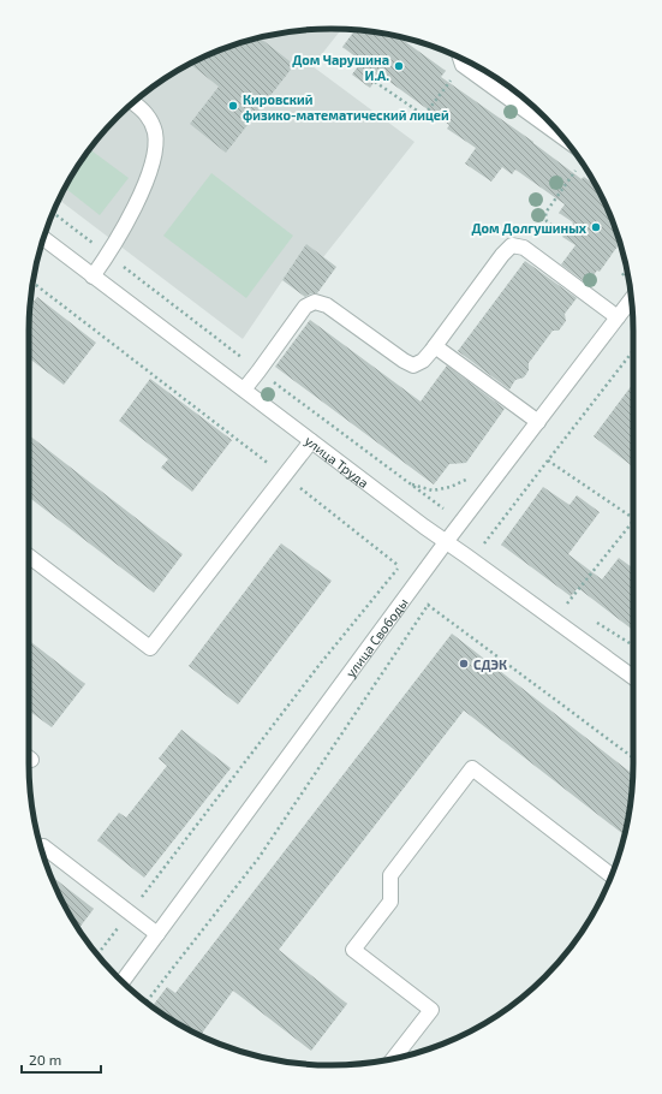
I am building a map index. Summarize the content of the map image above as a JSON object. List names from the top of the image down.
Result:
{
  "streets": {
    "street": ["улица Труда", "улица Свободы"]
  },
  "crossings": [
    ["улица Труда", "улица Свободы"]
  ],
  "places": [
    "Дом Чарушина И.А.",
    "Кировский физико-математический лицей",
    "Дом Долгушиных",
    "СДЭК"
  ],
  "scale_bar": "20 m"
}
